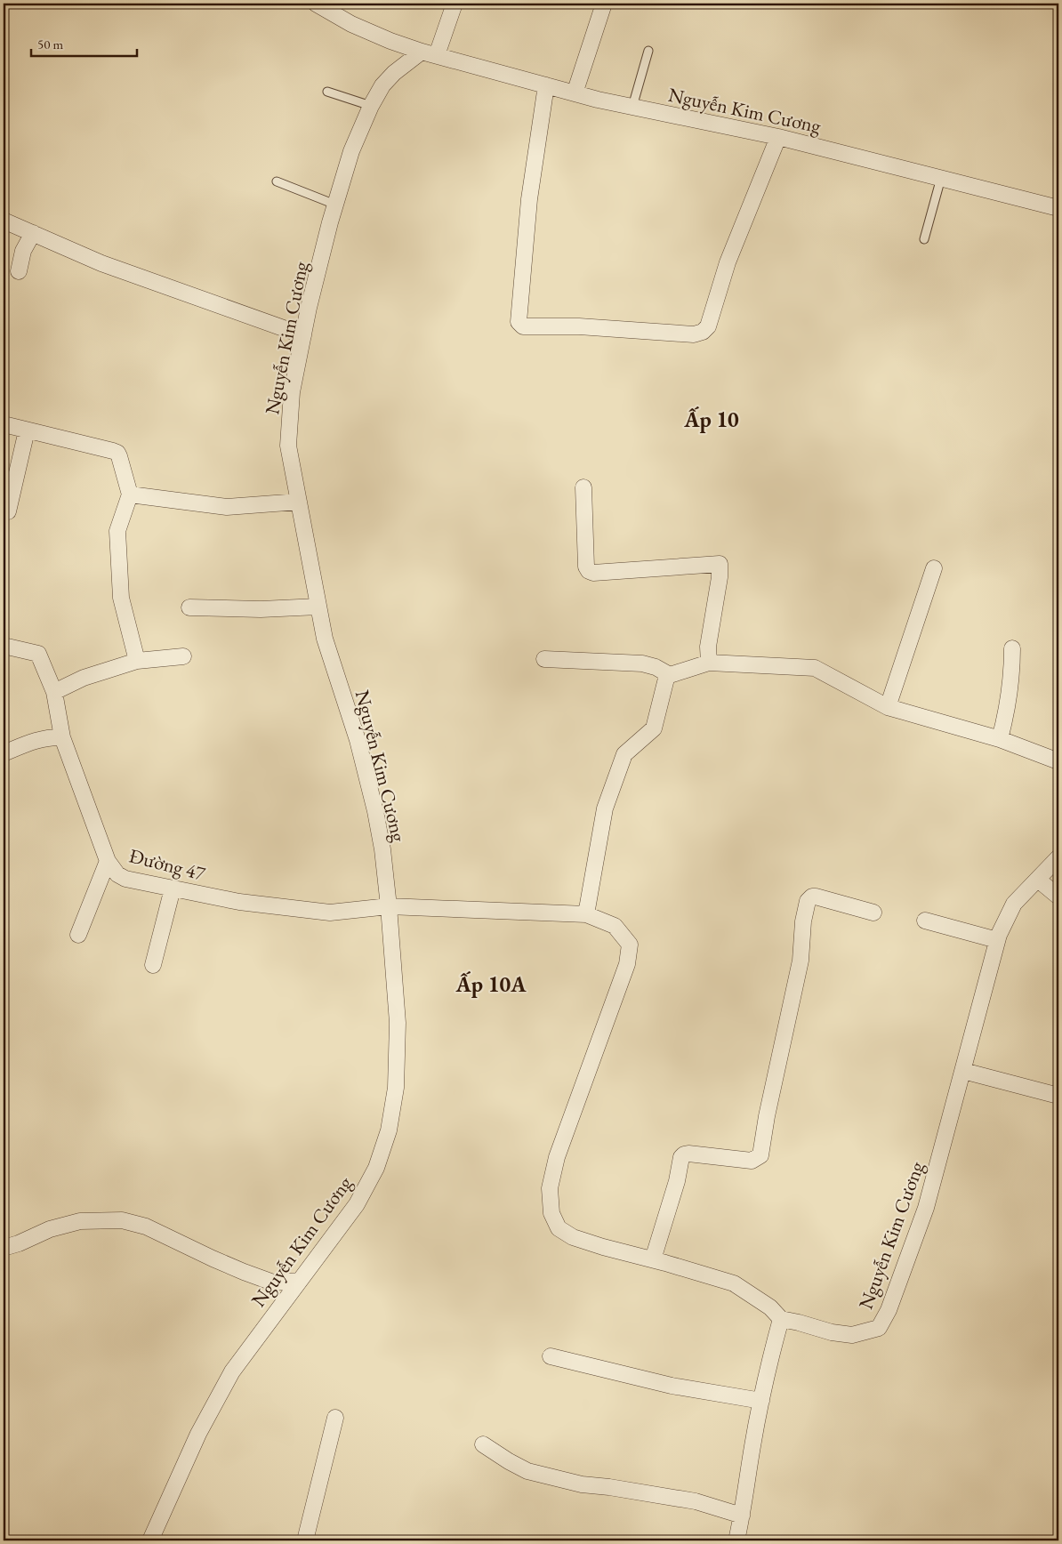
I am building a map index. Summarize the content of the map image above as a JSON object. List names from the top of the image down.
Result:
{
  "streets": {
    "street": ["Nguyễn Kim Cương", "Đường 47"]
  },
  "crossings": [
    ["Nguyễn Kim Cương", "Đường 47"]
  ],
  "districts": ["Ấp 10", "Ấp 10A"],
  "scale_bar": "50 m"
}
